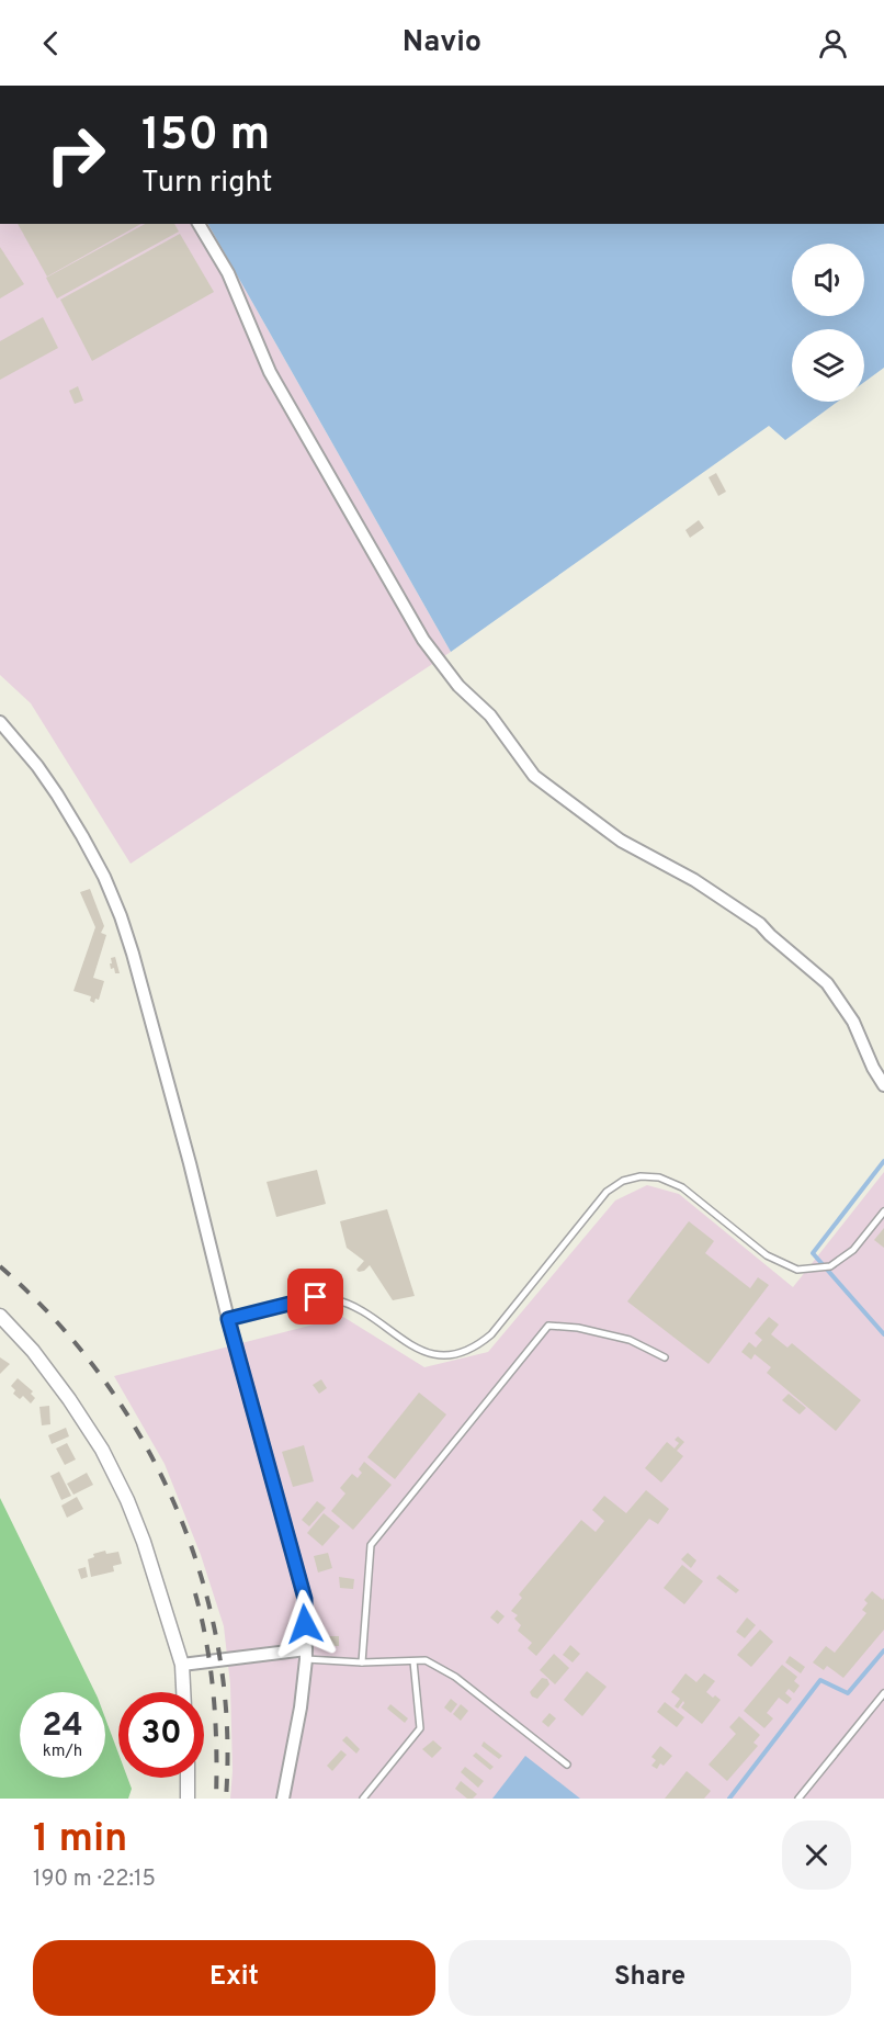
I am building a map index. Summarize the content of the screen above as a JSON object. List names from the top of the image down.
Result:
{
  "page": {
    "header": "Navio",
    "turn": ["150 m", "Turn right"],
    "speed": "24 km/h",
    "limit": "30",
    "heading": ["1 min", "190 m · 22:15"],
    "buttons": ["Exit", "Share"]
  }
}
